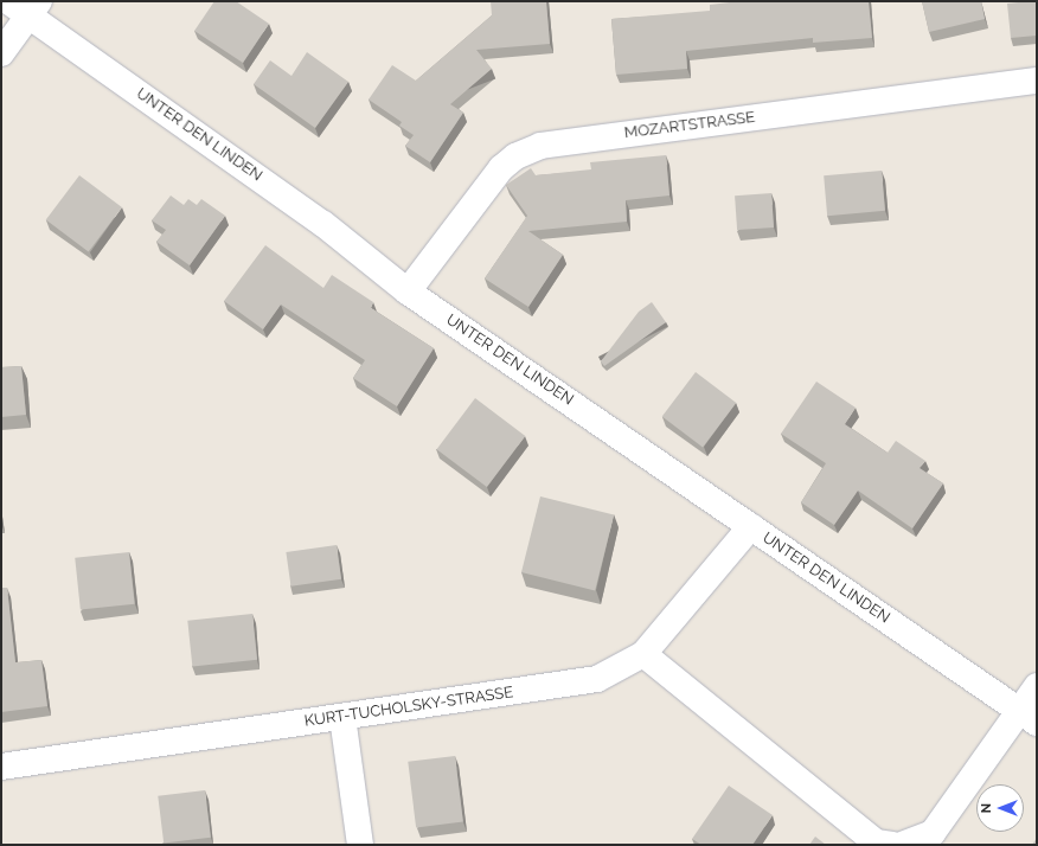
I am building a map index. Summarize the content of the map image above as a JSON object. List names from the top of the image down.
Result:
{
  "streets": {
    "street": ["MOZARTSTRASSE", "UNTER DEN LINDEN", "KURT-TUCHOLSKY-STRASSE"]
  },
  "crossings": [
    ["MOZARTSTRASSE", "UNTER DEN LINDEN"],
    ["UNTER DEN LINDEN", "KURT-TUCHOLSKY-STRASSE"]
  ],
  "north": "left"
}
